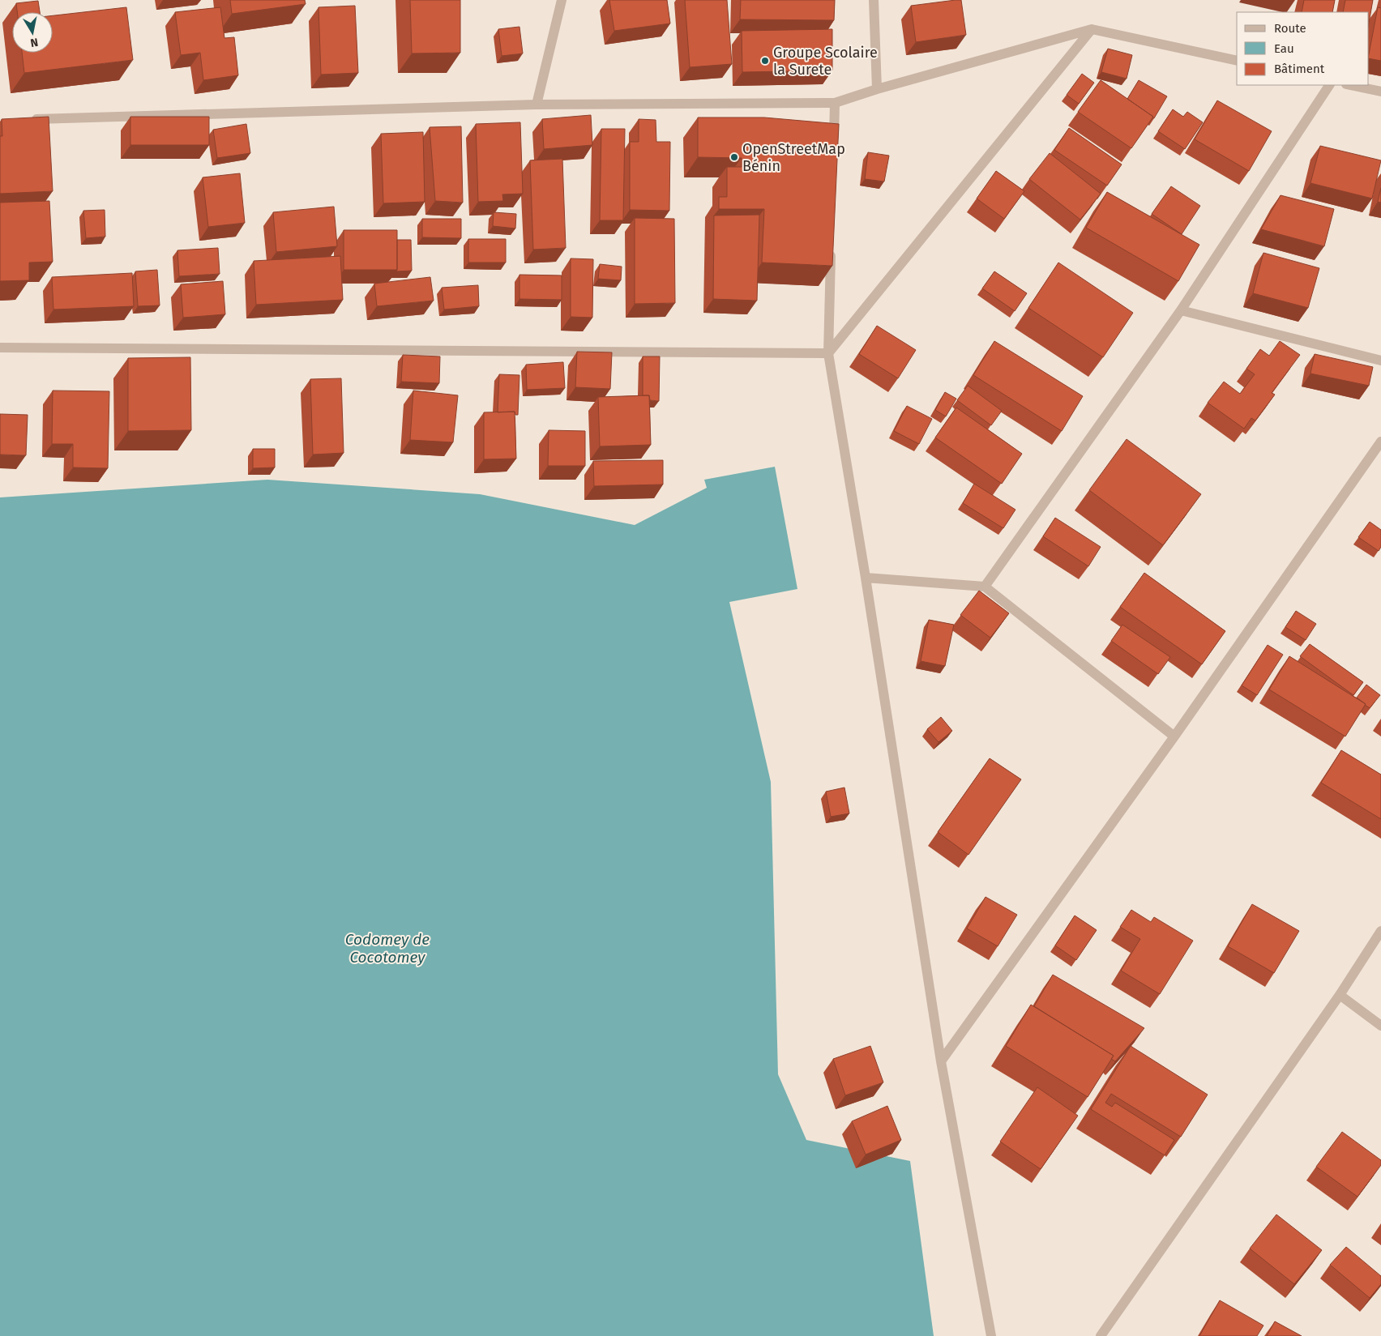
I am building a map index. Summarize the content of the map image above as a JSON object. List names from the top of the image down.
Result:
{
  "water": ["Codomey de Cocotomey"],
  "places": ["Groupe Scolaire la Surete", "OpenStreetMap Bénin"],
  "legend": ["Route", "Eau", "Bâtiment"],
  "north": "bottom"
}
